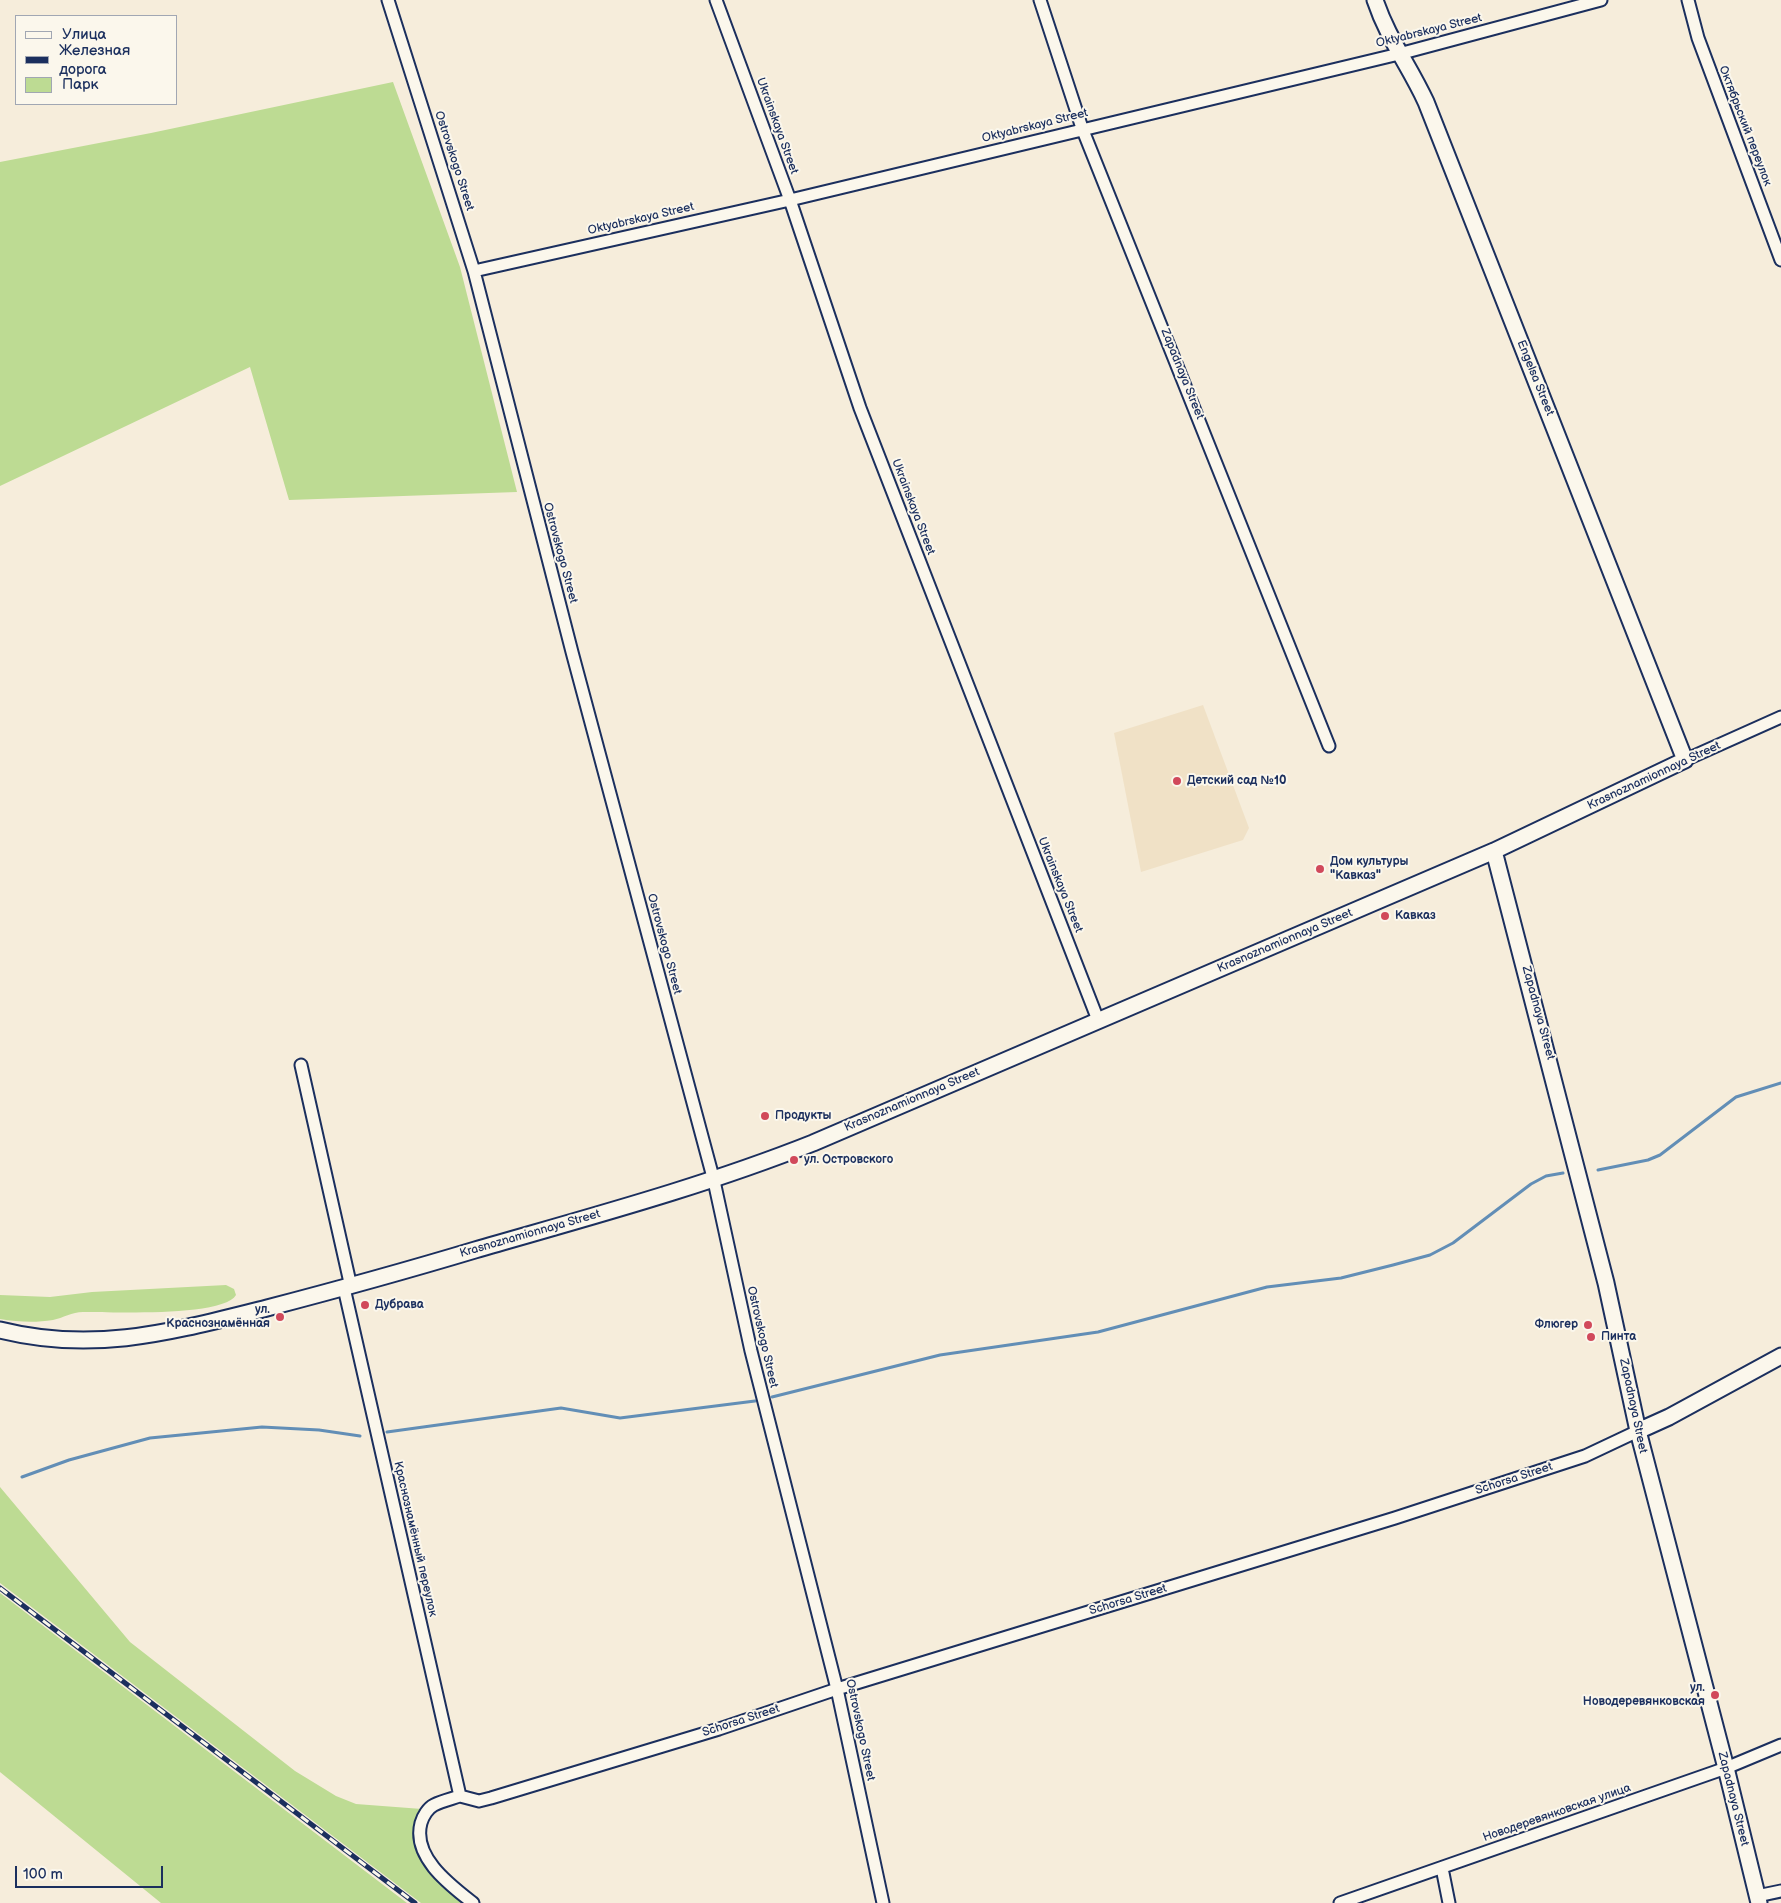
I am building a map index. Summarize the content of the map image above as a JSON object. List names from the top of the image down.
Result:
{
  "streets": {
    "main road": [
      "Zapadnaya Street",
      "Engelsa Street",
      "Krasnoznamionnaya Street",
      "Schorsa Street"
    ],
    "street": [
      "Oktyabrskaya Street",
      "Ukrainskaya Street",
      "Октябрьский переулок",
      "Ostrovskogo Street",
      "Краснознамённый переулок",
      "Новодеревянковская улица"
    ]
  },
  "crossings": [
    ["Oktyabrskaya Street", "Ukrainskaya Street"],
    ["Oktyabrskaya Street", "Ostrovskogo Street"],
    ["Oktyabrskaya Street", "Zapadnaya Street"],
    ["Oktyabrskaya Street", "Engelsa Street"],
    ["Ukrainskaya Street", "Krasnoznamionnaya Street"],
    ["Ostrovskogo Street", "Krasnoznamionnaya Street"],
    ["Ostrovskogo Street", "Schorsa Street"],
    ["Zapadnaya Street", "Krasnoznamionnaya Street"],
    ["Zapadnaya Street", "Schorsa Street"],
    ["Zapadnaya Street", "Новодеревянковская улица"],
    ["Engelsa Street", "Krasnoznamionnaya Street"],
    ["Krasnoznamionnaya Street", "Краснознамённый переулок"],
    ["Schorsa Street", "Краснознамённый переулок"]
  ],
  "places": [
    "Детский сад №10",
    "Дом культуры \"Кавказ\"",
    "Кавказ",
    "Продукты",
    "ул. Островского",
    "Дубрава",
    "ул. Краснознамённая",
    "Флюгер",
    "Пинта",
    "ул. Новодеревянковская"
  ],
  "legend": ["Улица", "Железная дорога", "Парк"],
  "scale_bar": "100 m"
}
